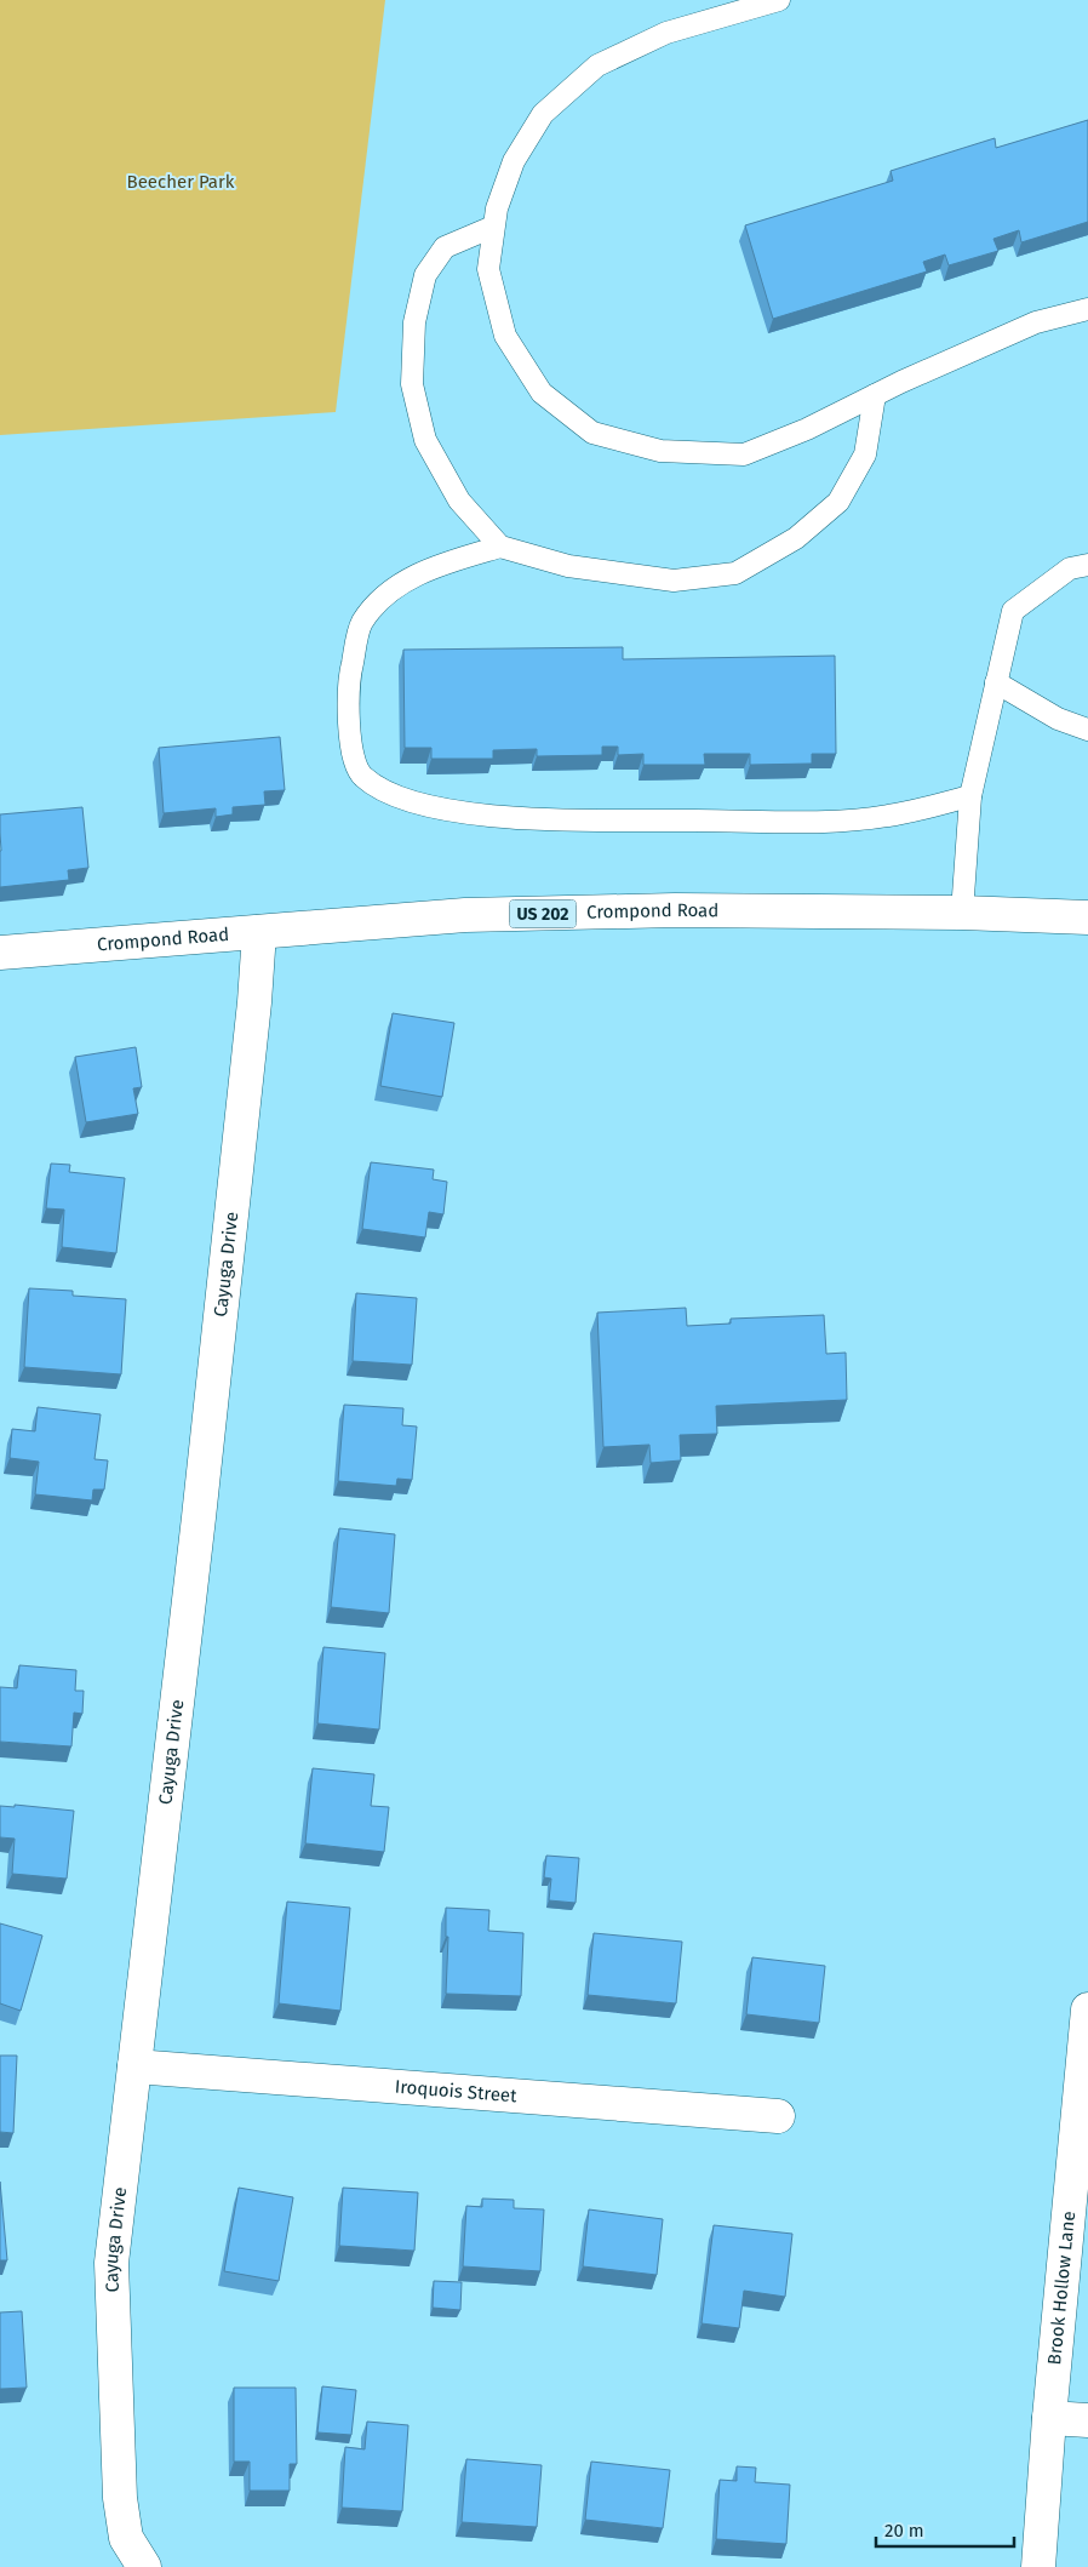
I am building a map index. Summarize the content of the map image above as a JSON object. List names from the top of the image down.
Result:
{
  "streets": {
    "street": [
      "Crompond Road",
      "US 202",
      "Cayuga Drive",
      "Iroquois Street",
      "Brook Hollow Lane"
    ]
  },
  "crossings": [
    ["Crompond Road", "Cayuga Drive"],
    ["Cayuga Drive", "Iroquois Street"]
  ],
  "parks": ["Beecher Park"],
  "scale_bar": "20 m"
}
